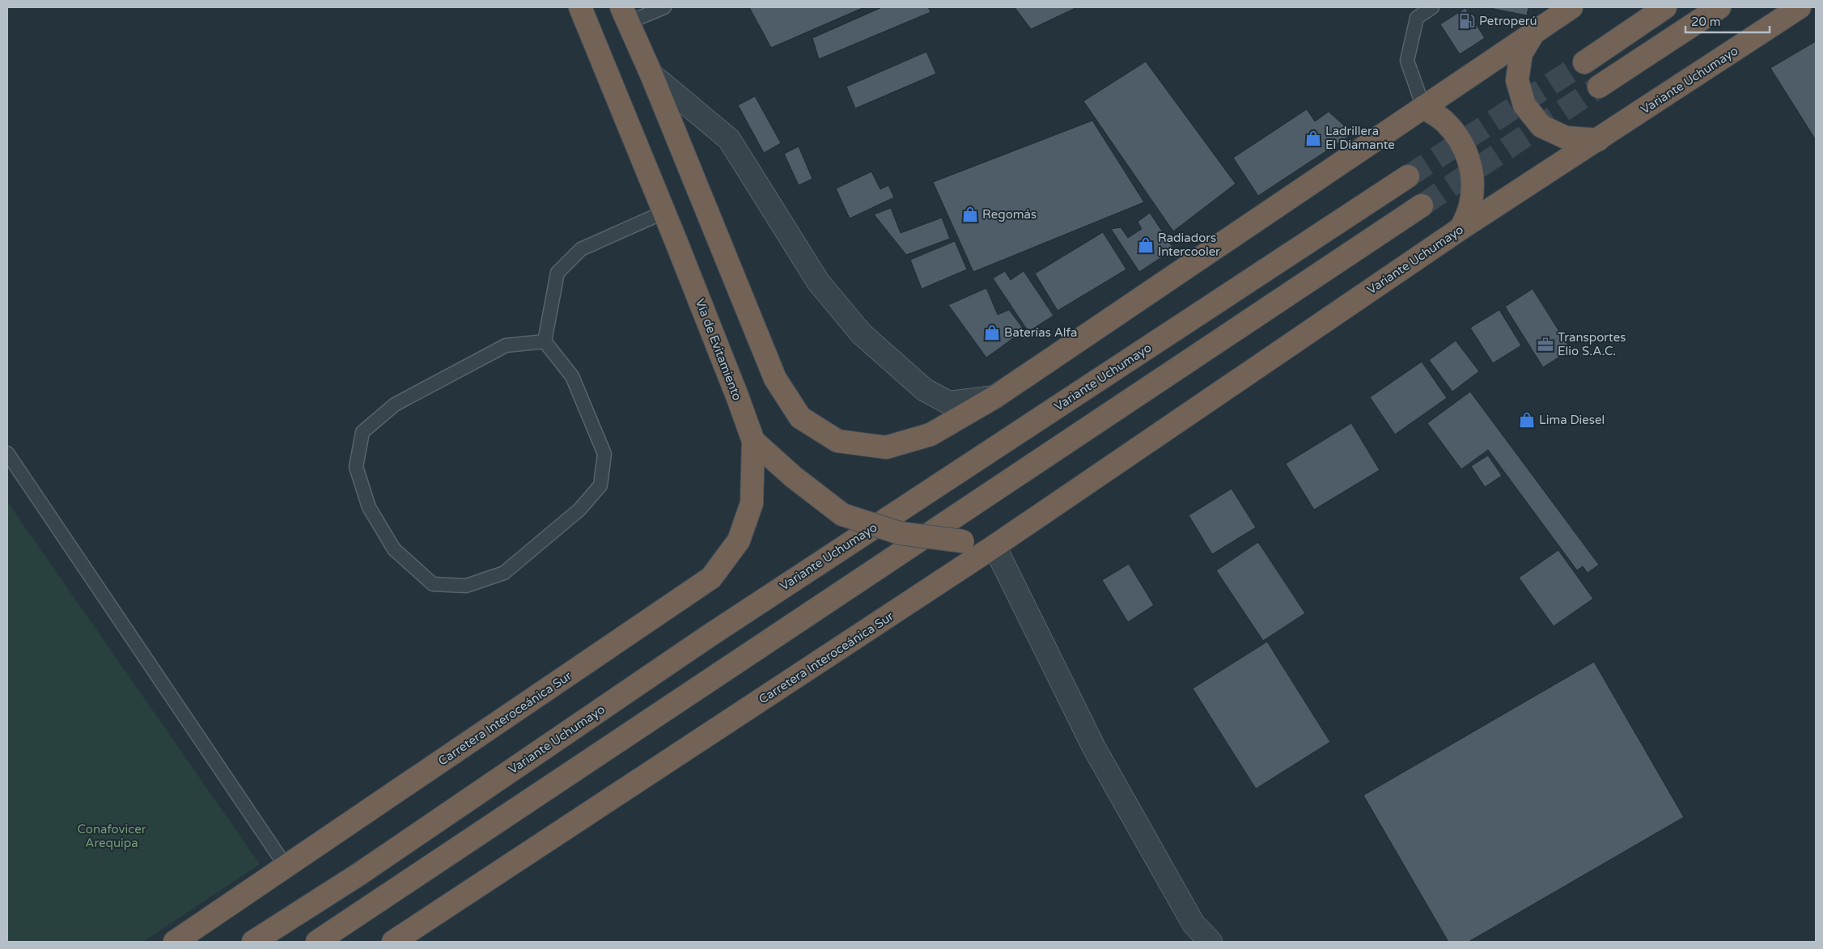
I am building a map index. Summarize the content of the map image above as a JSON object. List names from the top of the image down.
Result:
{
  "streets": {
    "highway": ["Variante Uchumayo", "Vía de Evitamiento", "Carretera Interoceánica Sur"]
  },
  "crossings": [
    ["Variante Uchumayo", "Vía de Evitamiento"],
    ["Variante Uchumayo", "Carretera Interoceánica Sur"],
    ["Vía de Evitamiento", "Carretera Interoceánica Sur"]
  ],
  "parks": ["Conafovicer Arequipa"],
  "places": {
    "fuel station": ["Petroperú"],
    "shop": [
      "Ladrillera El Diamante",
      "Regomás",
      "Radiadors Intercooler",
      "Baterías Alfa",
      "Lima Diesel"
    ],
    "office": ["Transportes Elio S.A.C."]
  },
  "scale_bar": "20 m"
}
